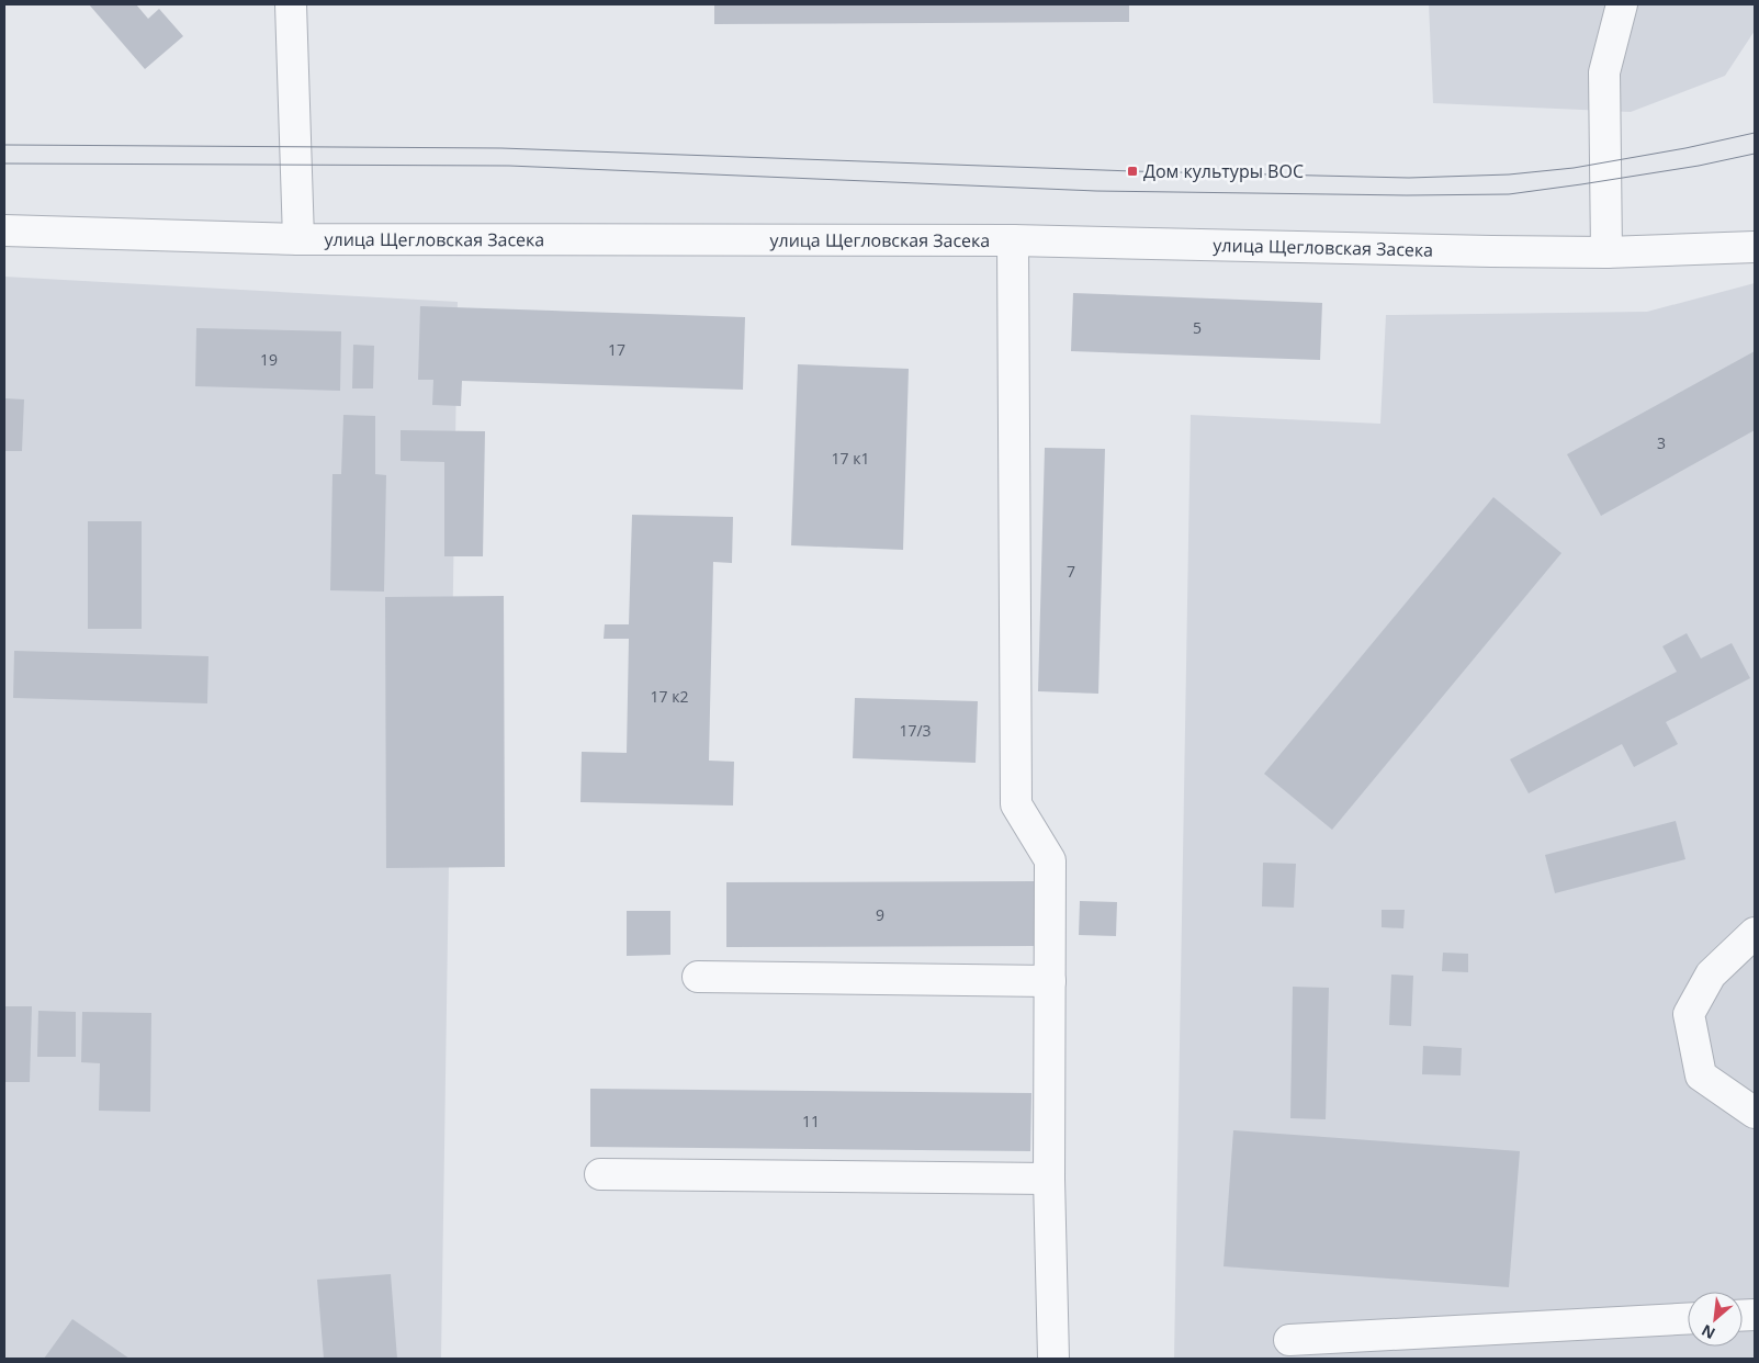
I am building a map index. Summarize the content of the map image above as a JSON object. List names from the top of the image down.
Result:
{
  "streets": {
    "street": ["улица Щегловская Засека"]
  },
  "places": {
    "transit": ["Дом культуры ВОС"]
  },
  "house_numbers": [
    "5",
    "17",
    "19",
    "3",
    "17 к1",
    "7",
    "17 к2",
    "17/3",
    "9",
    "11"
  ],
  "north": "bottom left"
}
